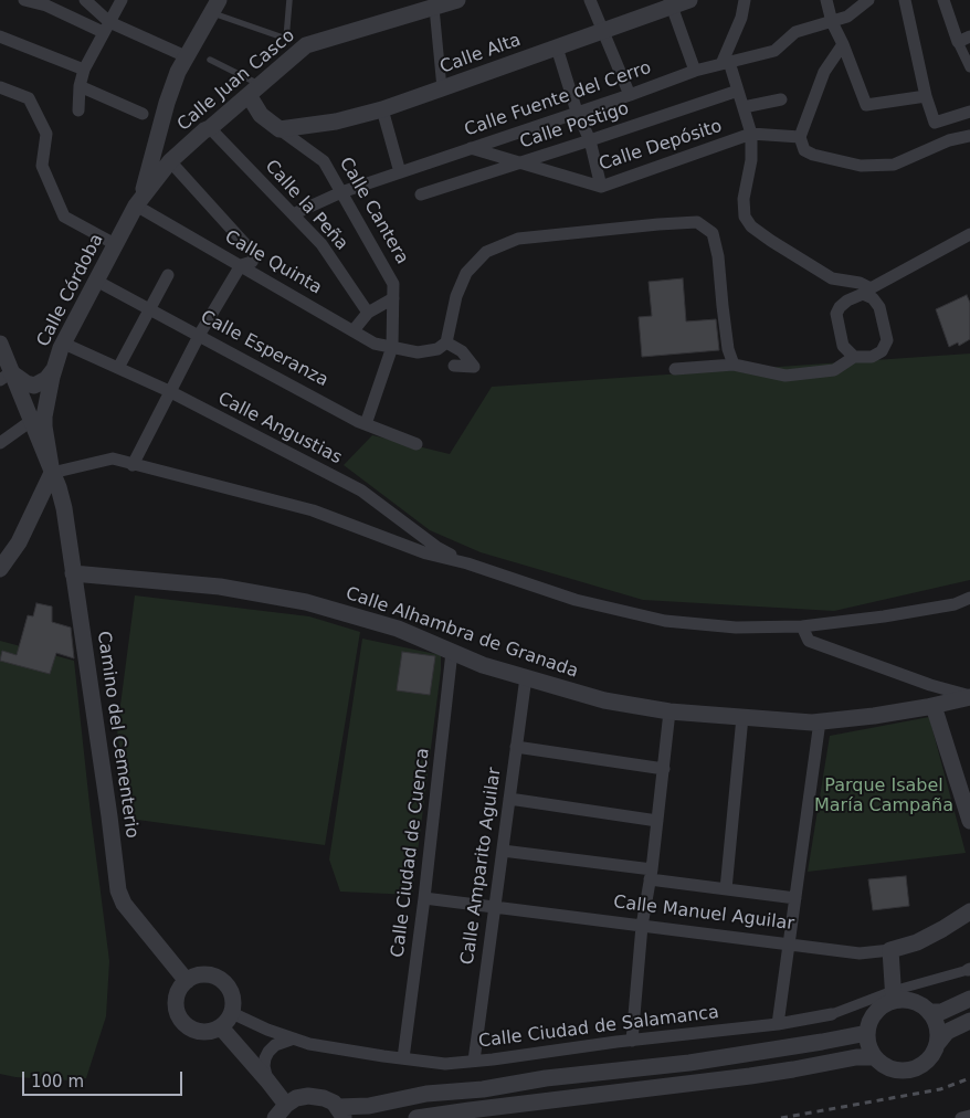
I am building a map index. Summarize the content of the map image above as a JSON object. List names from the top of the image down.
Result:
{
  "streets": {
    "street": [
      "Calle Alta",
      "Calle Juan Casco",
      "Calle Fuente del Cerro",
      "Calle Postigo",
      "Calle Depósito",
      "Calle la Peña",
      "Calle Cantera",
      "Calle Quinta",
      "Calle Córdoba",
      "Calle Esperanza",
      "Calle Angustias",
      "Calle Alhambra de Granada",
      "Camino del Cementerio",
      "Calle Ciudad de Cuenca",
      "Calle Amparito Aguilar",
      "Calle Manuel Aguilar",
      "Calle Ciudad de Salamanca"
    ]
  },
  "crossings": [
    ["Calle Alta", "Calle Cantera"],
    ["Calle Juan Casco", "Calle la Peña"],
    ["Calle Juan Casco", "Calle Cantera"],
    ["Calle Juan Casco", "Calle Quinta"],
    ["Calle Juan Casco", "Calle Córdoba"],
    ["Calle Fuente del Cerro", "Calle Depósito"],
    ["Calle Fuente del Cerro", "Calle la Peña"],
    ["Calle Fuente del Cerro", "Calle Cantera"],
    ["Calle Postigo", "Calle Depósito"],
    ["Calle Cantera", "Calle Quinta"],
    ["Calle Cantera", "Calle Esperanza"],
    ["Calle Quinta", "Calle Córdoba"],
    ["Calle Córdoba", "Calle Esperanza"],
    ["Calle Córdoba", "Calle Angustias"],
    ["Calle Córdoba", "Camino del Cementerio"],
    ["Calle Alhambra de Granada", "Camino del Cementerio"],
    ["Calle Alhambra de Granada", "Calle Ciudad de Cuenca"],
    ["Calle Alhambra de Granada", "Calle Amparito Aguilar"],
    ["Camino del Cementerio", "Calle Ciudad de Salamanca"],
    ["Calle Ciudad de Cuenca", "Calle Manuel Aguilar"],
    ["Calle Ciudad de Cuenca", "Calle Ciudad de Salamanca"],
    ["Calle Amparito Aguilar", "Calle Manuel Aguilar"],
    ["Calle Amparito Aguilar", "Calle Ciudad de Salamanca"]
  ],
  "parks": ["Parque Isabel María Campaña"],
  "scale_bar": "100 m"
}
